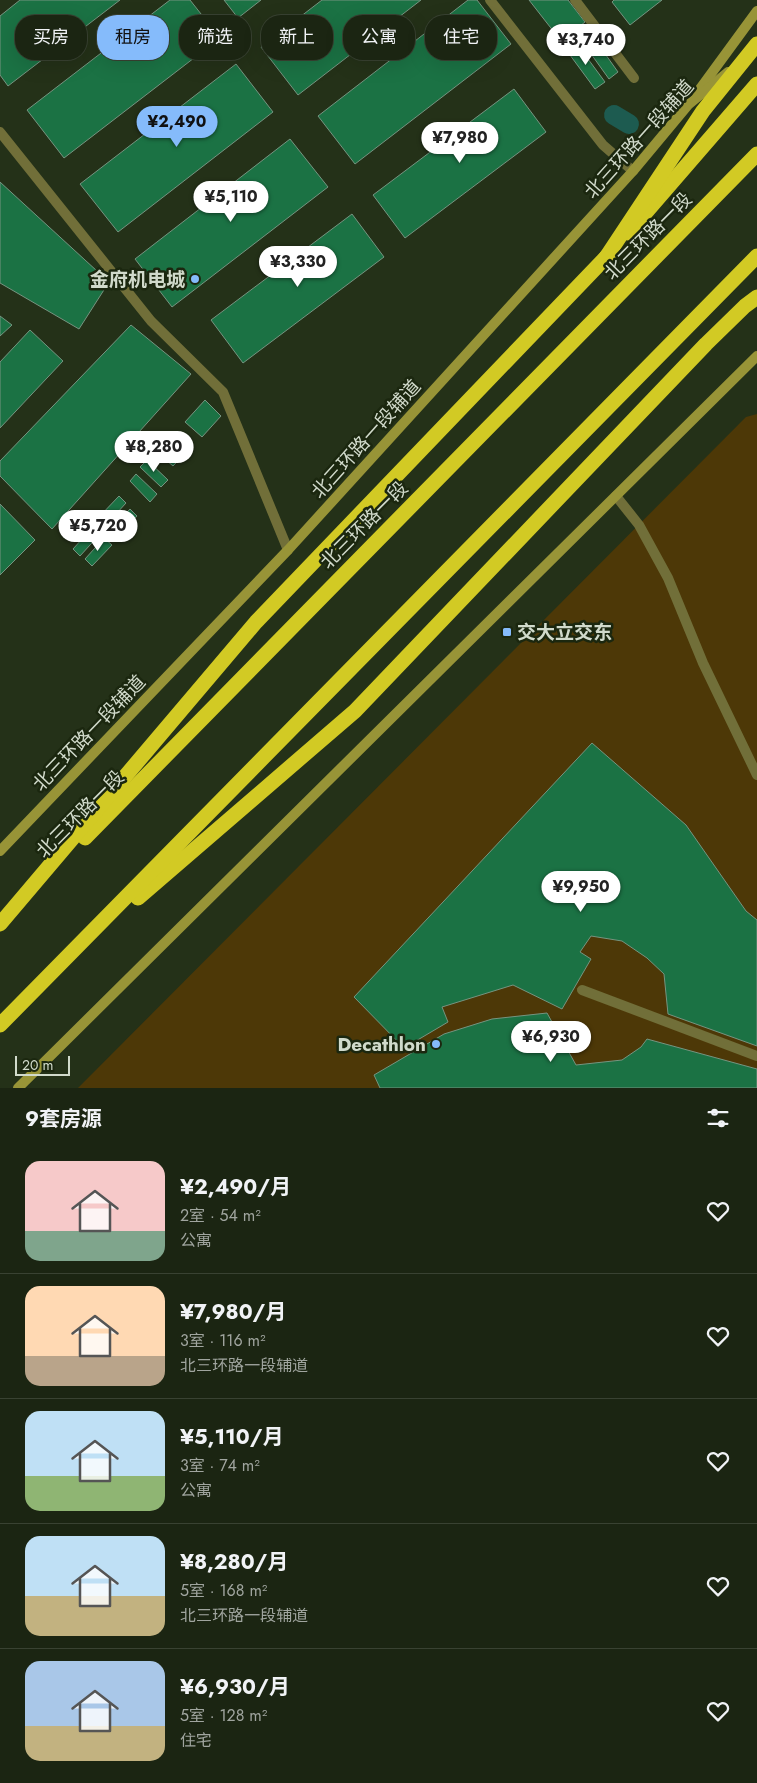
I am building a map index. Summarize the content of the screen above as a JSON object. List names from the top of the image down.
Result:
{
  "streets": {
    "highway": ["北三环路一段"],
    "main road": ["北三环路一段辅道"]
  },
  "places": {
    "other": ["金府机电城", "Decathlon"],
    "transit": ["交大立交东"]
  },
  "scale_bar": "20 m",
  "page": {
    "chip": [
      "买房",
      "租房",
      "筛选",
      "新上",
      "公寓",
      "住宅"
    ],
    "price": [
      "¥3,740",
      "¥2,490",
      "¥7,980",
      "¥5,110",
      "¥3,330",
      "¥8,280",
      "¥5,720",
      "¥9,950",
      "¥6,930"
    ],
    "scale": "20 m",
    "heading": "9套房源",
    "list": [
      {
        "name": "¥2,490/月",
        "note": "2室 · 54 m² · 公寓"
      },
      {
        "name": "¥7,980/月",
        "note": "3室 · 116 m² · 北三环路一段辅道"
      },
      {
        "name": "¥5,110/月",
        "note": "3室 · 74 m² · 公寓"
      },
      {
        "name": "¥8,280/月",
        "note": "5室 · 168 m² · 北三环路一段辅道"
      },
      {
        "name": "¥6,930/月",
        "note": "5室 · 128 m² · 住宅"
      }
    ]
  }
}
